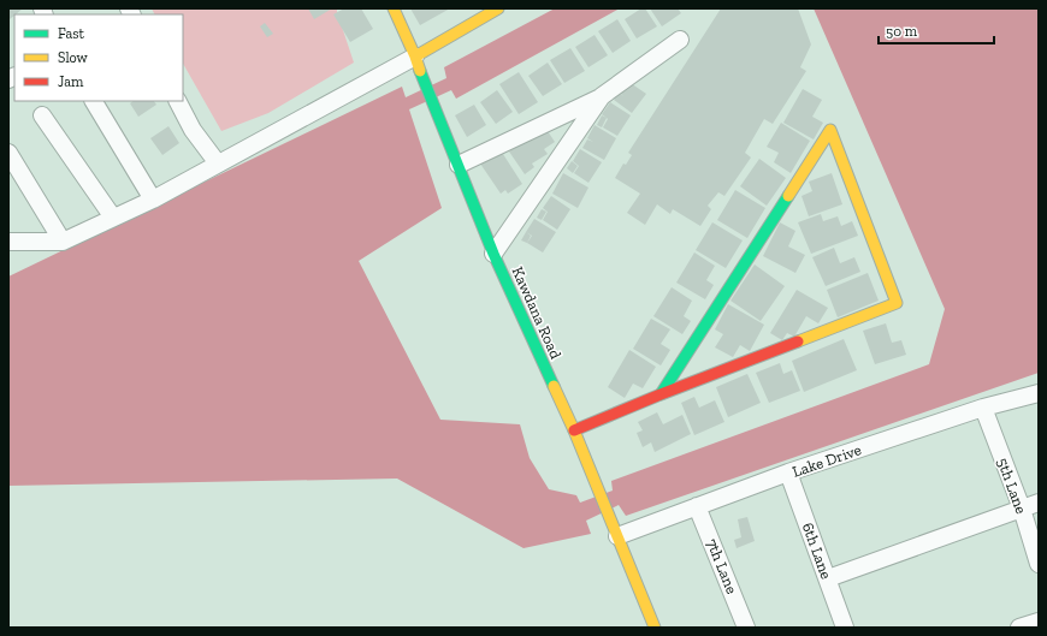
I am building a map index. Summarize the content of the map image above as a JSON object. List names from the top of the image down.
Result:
{
  "streets": {
    "street": [
      "Kawdana Road",
      "Lake Drive",
      "5th Lane",
      "6th Lane",
      "7th Lane"
    ]
  },
  "crossings": [
    ["Kawdana Road", "Lake Drive"],
    ["Lake Drive", "5th Lane"],
    ["Lake Drive", "6th Lane"],
    ["Lake Drive", "7th Lane"]
  ],
  "legend": ["Fast", "Slow", "Jam"],
  "scale_bar": "50 m"
}
